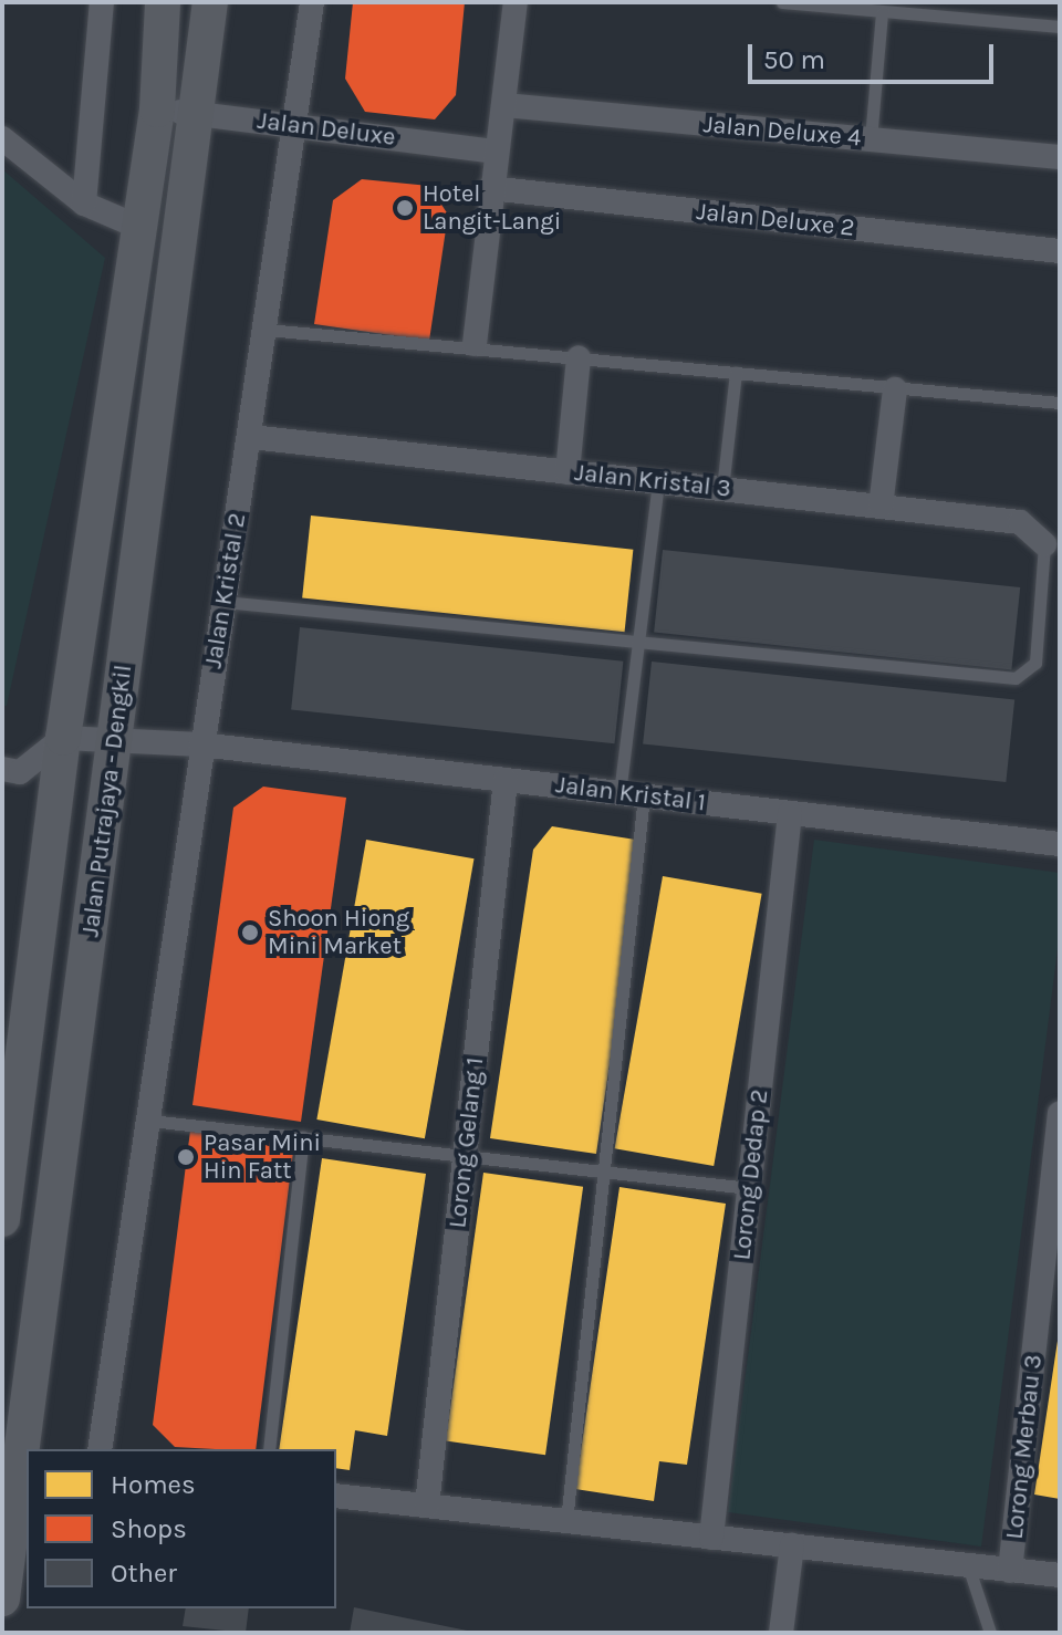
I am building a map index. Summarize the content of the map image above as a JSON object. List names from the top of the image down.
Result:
{
  "streets": {
    "main road": ["Jalan Putrajaya - Dengkil"],
    "street": [
      "Jalan Deluxe",
      "Jalan Deluxe 4",
      "Jalan Deluxe 2",
      "Jalan Kristal 3",
      "Jalan Kristal 2",
      "Jalan Kristal 1",
      "Lorong Gelang 1",
      "Lorong Dedap 2",
      "Lorong Merbau 3"
    ]
  },
  "crossings": [
    ["Jalan Deluxe", "Jalan Kristal 2"],
    ["Jalan Deluxe", "Jalan Putrajaya - Dengkil"],
    ["Jalan Kristal 3", "Jalan Kristal 2"],
    ["Jalan Kristal 2", "Jalan Kristal 1"],
    ["Jalan Kristal 1", "Jalan Putrajaya - Dengkil"],
    ["Jalan Kristal 1", "Lorong Gelang 1"],
    ["Jalan Kristal 1", "Lorong Dedap 2"]
  ],
  "places": ["Hotel Langit-Langi", "Shoon Hiong Mini Market", "Pasar Mini Hin Fatt"],
  "legend": ["Homes", "Shops", "Other"],
  "scale_bar": "50 m"
}
